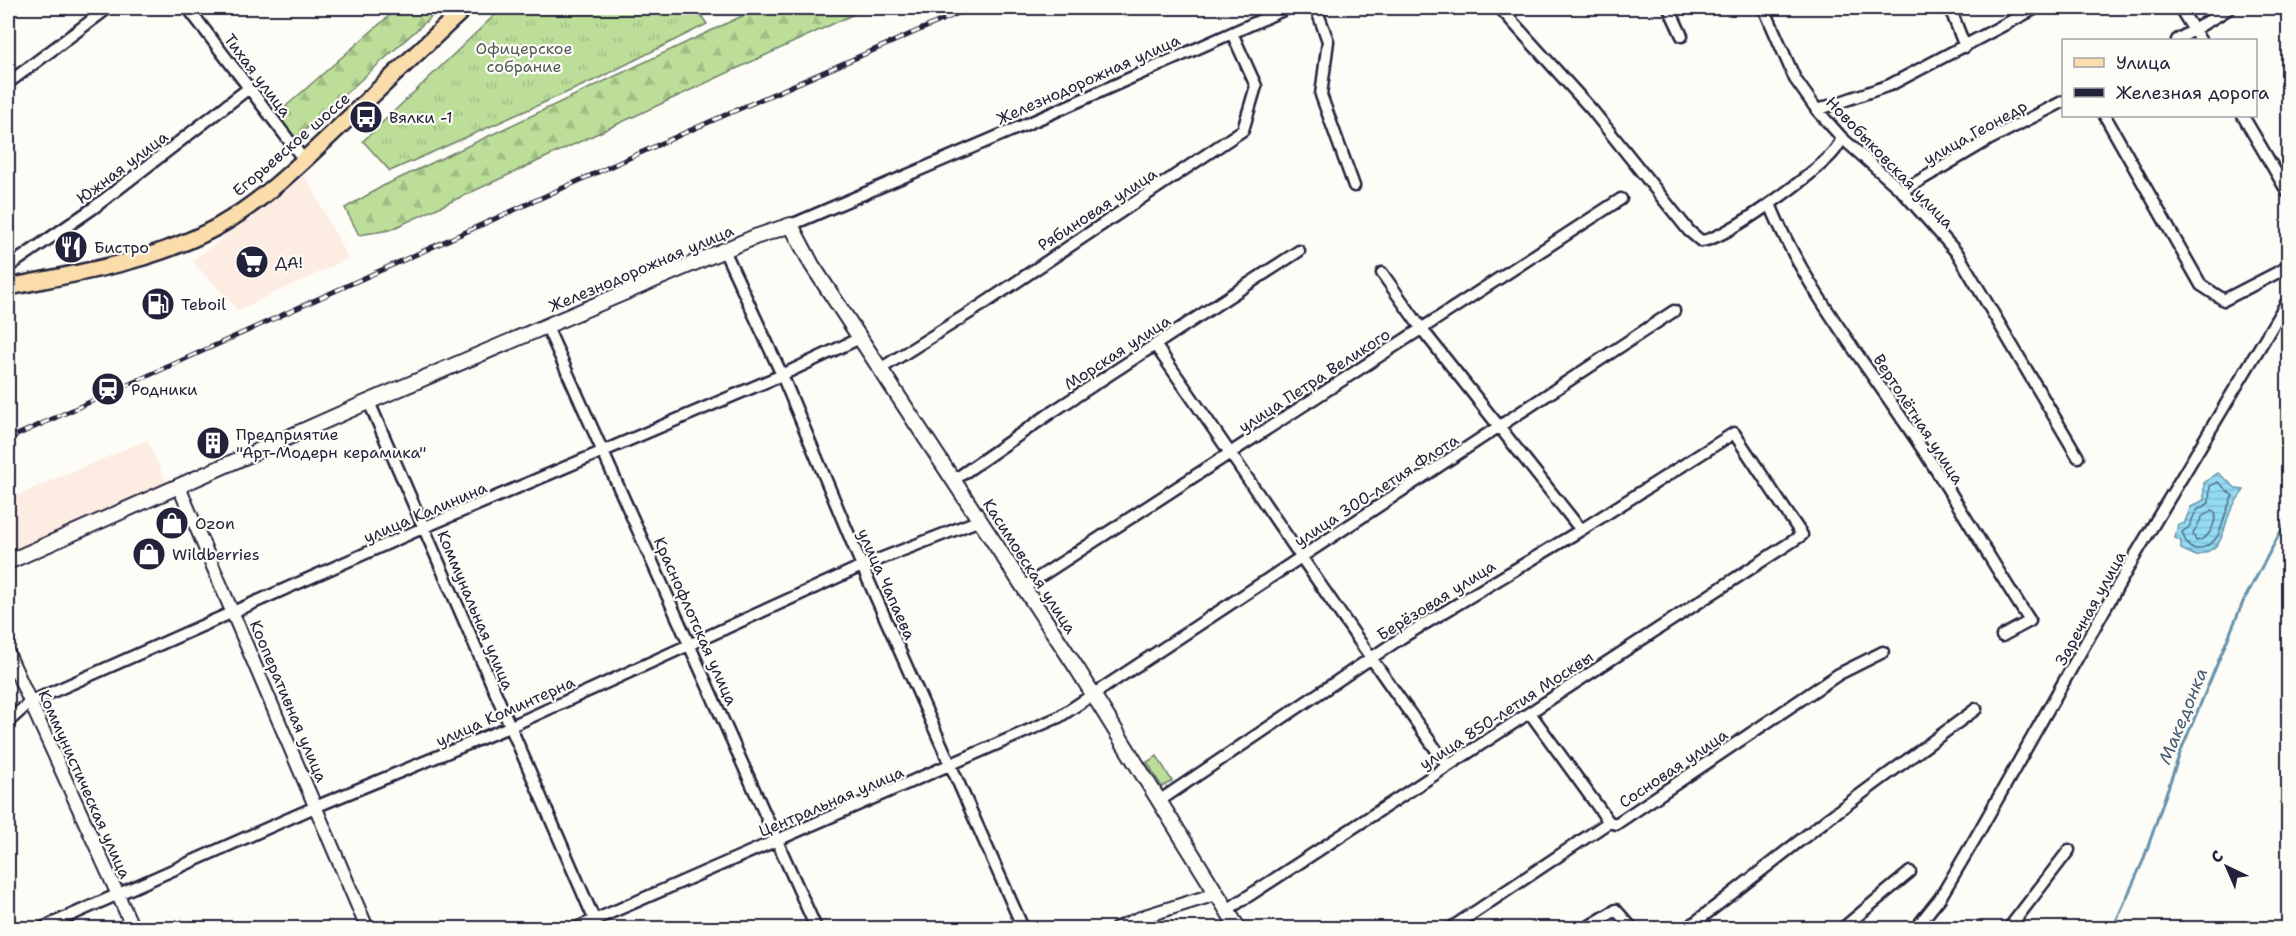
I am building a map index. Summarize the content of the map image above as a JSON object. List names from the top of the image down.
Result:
{
  "streets": {
    "main road": ["Железнодорожная улица", "Егорьевское шоссе", "Касимовская улица"],
    "street": [
      "Тихая улица",
      "улица Геонедр",
      "Новобыковская улица",
      "Южная улица",
      "Рябиновая улица",
      "Морская улица",
      "улица Петра Великого",
      "Вертолётная улица",
      "улица 300-летия Флота",
      "улица Калинина",
      "улица Чапаева",
      "Берёзовая улица",
      "Заречная улица",
      "Коммунальная улица",
      "Краснофлотская улица",
      "Кооперативная улица",
      "улица 850-летия Москвы",
      "улица Коминтерна",
      "Сосновая улица",
      "Коммунистическая улица",
      "Центральная улица"
    ]
  },
  "crossings": [
    ["Тихая улица", "Егорьевское шоссе"],
    ["Тихая улица", "Южная улица"],
    ["Железнодорожная улица", "Рябиновая улица"],
    ["Железнодорожная улица", "Касимовская улица"],
    ["Железнодорожная улица", "улица Чапаева"],
    ["Железнодорожная улица", "Коммунальная улица"],
    ["Железнодорожная улица", "Краснофлотская улица"],
    ["Железнодорожная улица", "Кооперативная улица"],
    ["улица Геонедр", "Новобыковская улица"],
    ["Рябиновая улица", "Касимовская улица"],
    ["Морская улица", "Касимовская улица"],
    ["улица Петра Великого", "Касимовская улица"],
    ["улица 300-летия Флота", "Касимовская улица"],
    ["улица 300-летия Флота", "Центральная улица"],
    ["улица Калинина", "Касимовская улица"],
    ["улица Калинина", "улица Чапаева"],
    ["улица Калинина", "Коммунальная улица"],
    ["улица Калинина", "Краснофлотская улица"],
    ["улица Калинина", "Кооперативная улица"],
    ["улица Калинина", "Коммунистическая улица"],
    ["Касимовская улица", "Берёзовая улица"],
    ["Касимовская улица", "улица 850-летия Москвы"],
    ["Касимовская улица", "улица Коминтерна"],
    ["Касимовская улица", "Центральная улица"],
    ["улица Чапаева", "улица Коминтерна"],
    ["улица Чапаева", "Центральная улица"],
    ["Берёзовая улица", "улица 850-летия Москвы"],
    ["Коммунальная улица", "улица Коминтерна"],
    ["Коммунальная улица", "Центральная улица"],
    ["Краснофлотская улица", "улица Коминтерна"],
    ["Краснофлотская улица", "Центральная улица"],
    ["Кооперативная улица", "улица Коминтерна"],
    ["улица Коминтерна", "Коммунистическая улица"]
  ],
  "water": ["Македонка"],
  "parks": ["Офицерское собрание"],
  "places": {
    "bus stop": ["Вялки -1"],
    "restaurant": ["Бистро"],
    "supermarket": ["ДА!"],
    "fuel station": ["Teboil"],
    "station": ["Родники"],
    "building": ["Предприятие \"Арт-Модерн керамика\""],
    "shop": ["Ozon", "Wildberries"]
  },
  "legend": ["Улица", "Железная дорога"],
  "north": "top left"
}
